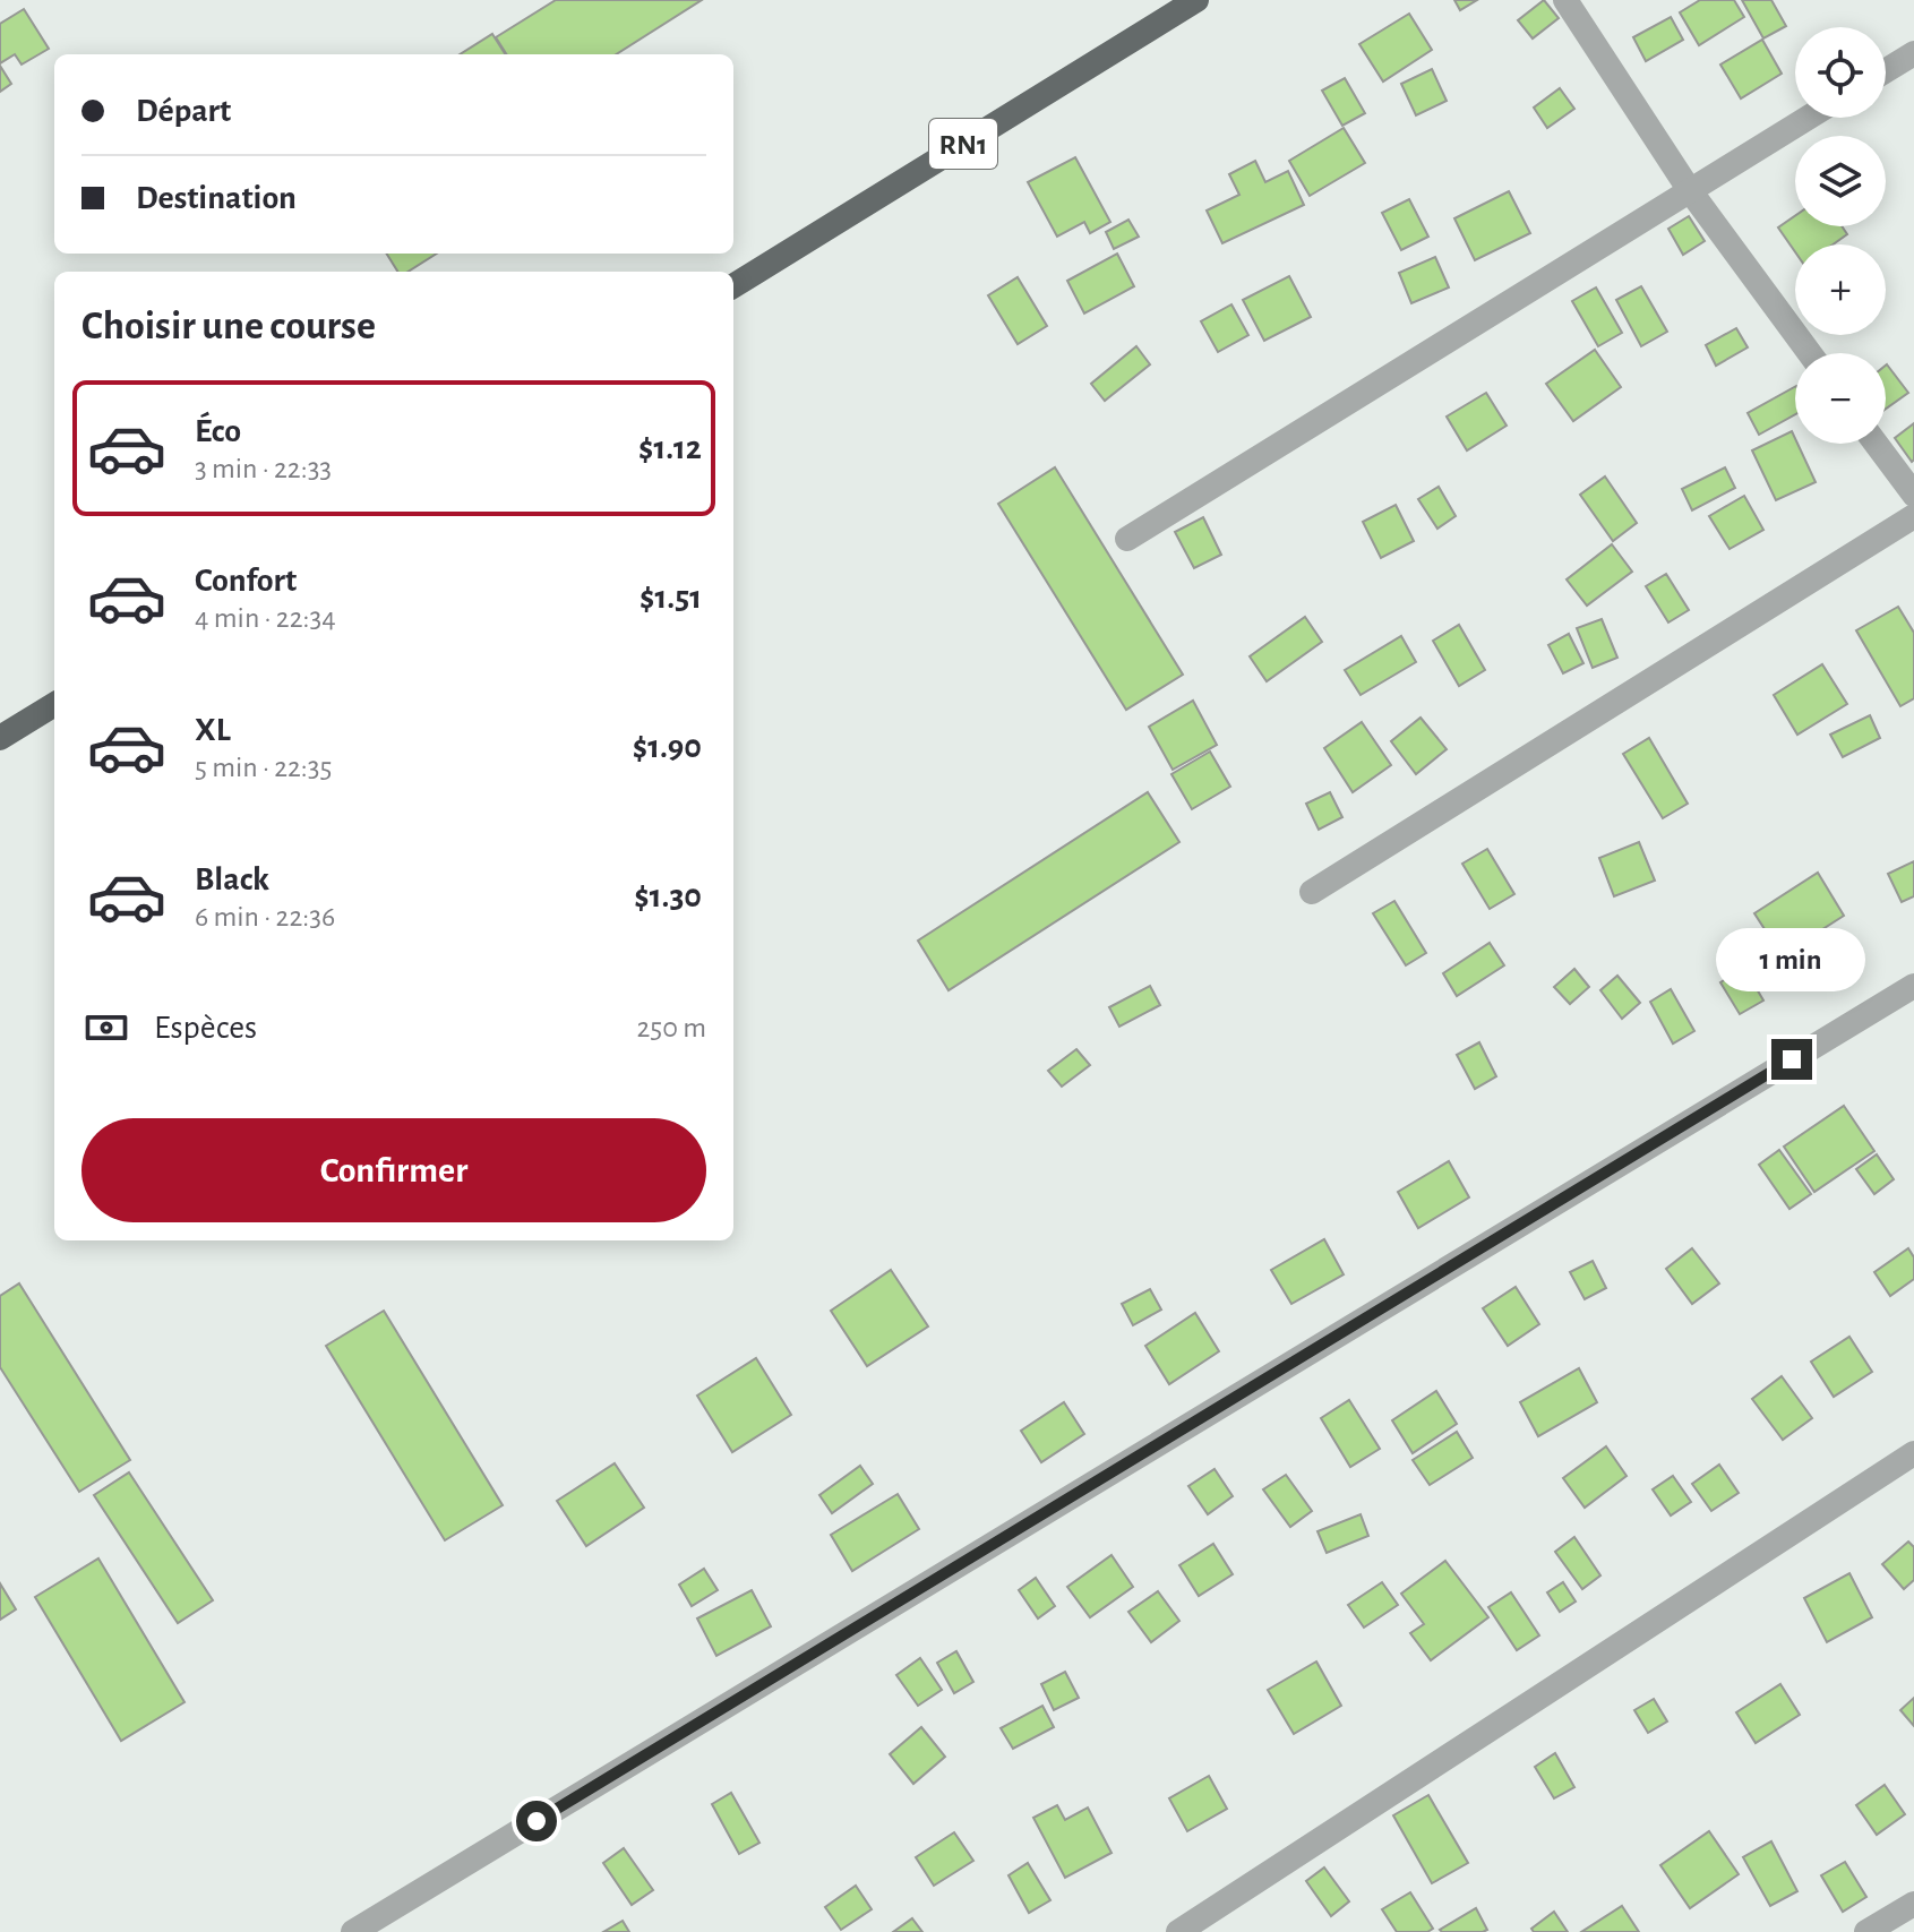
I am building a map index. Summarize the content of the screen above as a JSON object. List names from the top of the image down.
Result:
{
  "streets": {
    "highway": ["RN1"]
  },
  "page": {
    "map_buttons": ["+", "−"],
    "banner": ["Départ", "Destination"],
    "heading": "Choisir une course",
    "list": [
      {
        "name": "Éco",
        "note": "3 min · 22:33",
        "value": "$1.12"
      },
      {
        "name": "Confort",
        "note": "4 min · 22:34",
        "value": "$1.51"
      },
      {
        "name": "XL",
        "note": "5 min · 22:35",
        "value": "$1.90"
      },
      {
        "name": "Black",
        "note": "6 min · 22:36",
        "value": "$1.30"
      }
    ],
    "bubble": "1 min",
    "pay": ["Espèces", "250 m"],
    "buttons": "Confirmer"
  }
}
